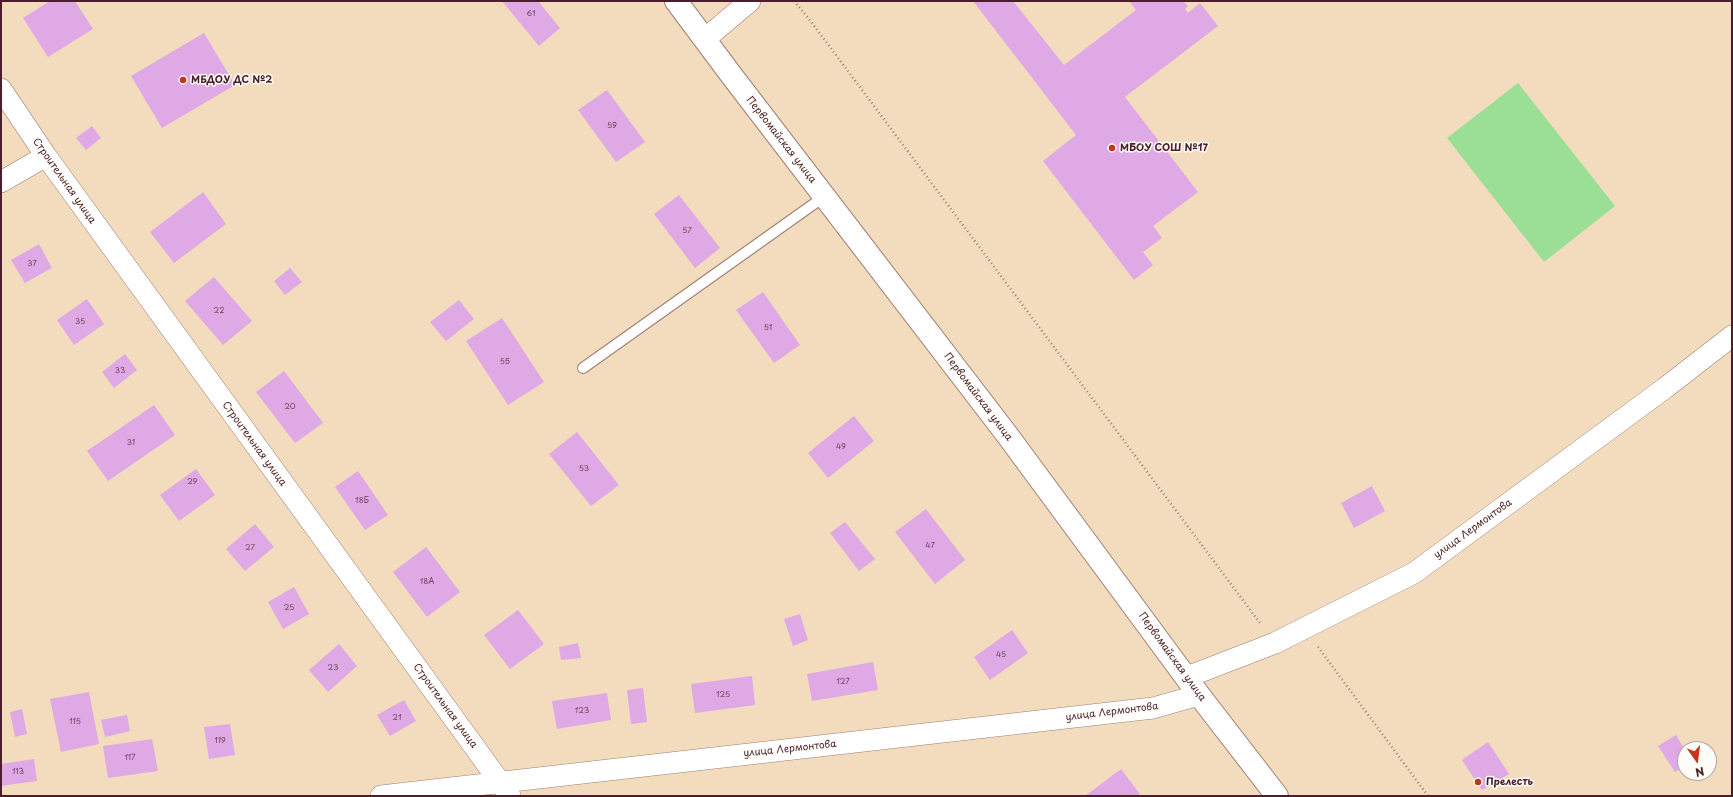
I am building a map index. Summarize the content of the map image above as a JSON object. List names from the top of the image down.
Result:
{
  "streets": {
    "street": ["Первомайская улица", "Строительная улица", "улица Лермонтова"]
  },
  "crossings": [
    ["Первомайская улица", "улица Лермонтова"],
    ["Строительная улица", "улица Лермонтова"]
  ],
  "places": ["МБДОУ ДС №2", "МБОУ СОШ №17", "Прелесть"],
  "house_numbers": [
    "61",
    "59",
    "57",
    "37",
    "22",
    "35",
    "51",
    "55",
    "33",
    "20",
    "31",
    "49",
    "53",
    "29",
    "18Б",
    "47",
    "27",
    "18А",
    "25",
    "45",
    "23",
    "127",
    "125",
    "123",
    "21",
    "115",
    "119",
    "117",
    "113"
  ],
  "north": "bottom"
}
